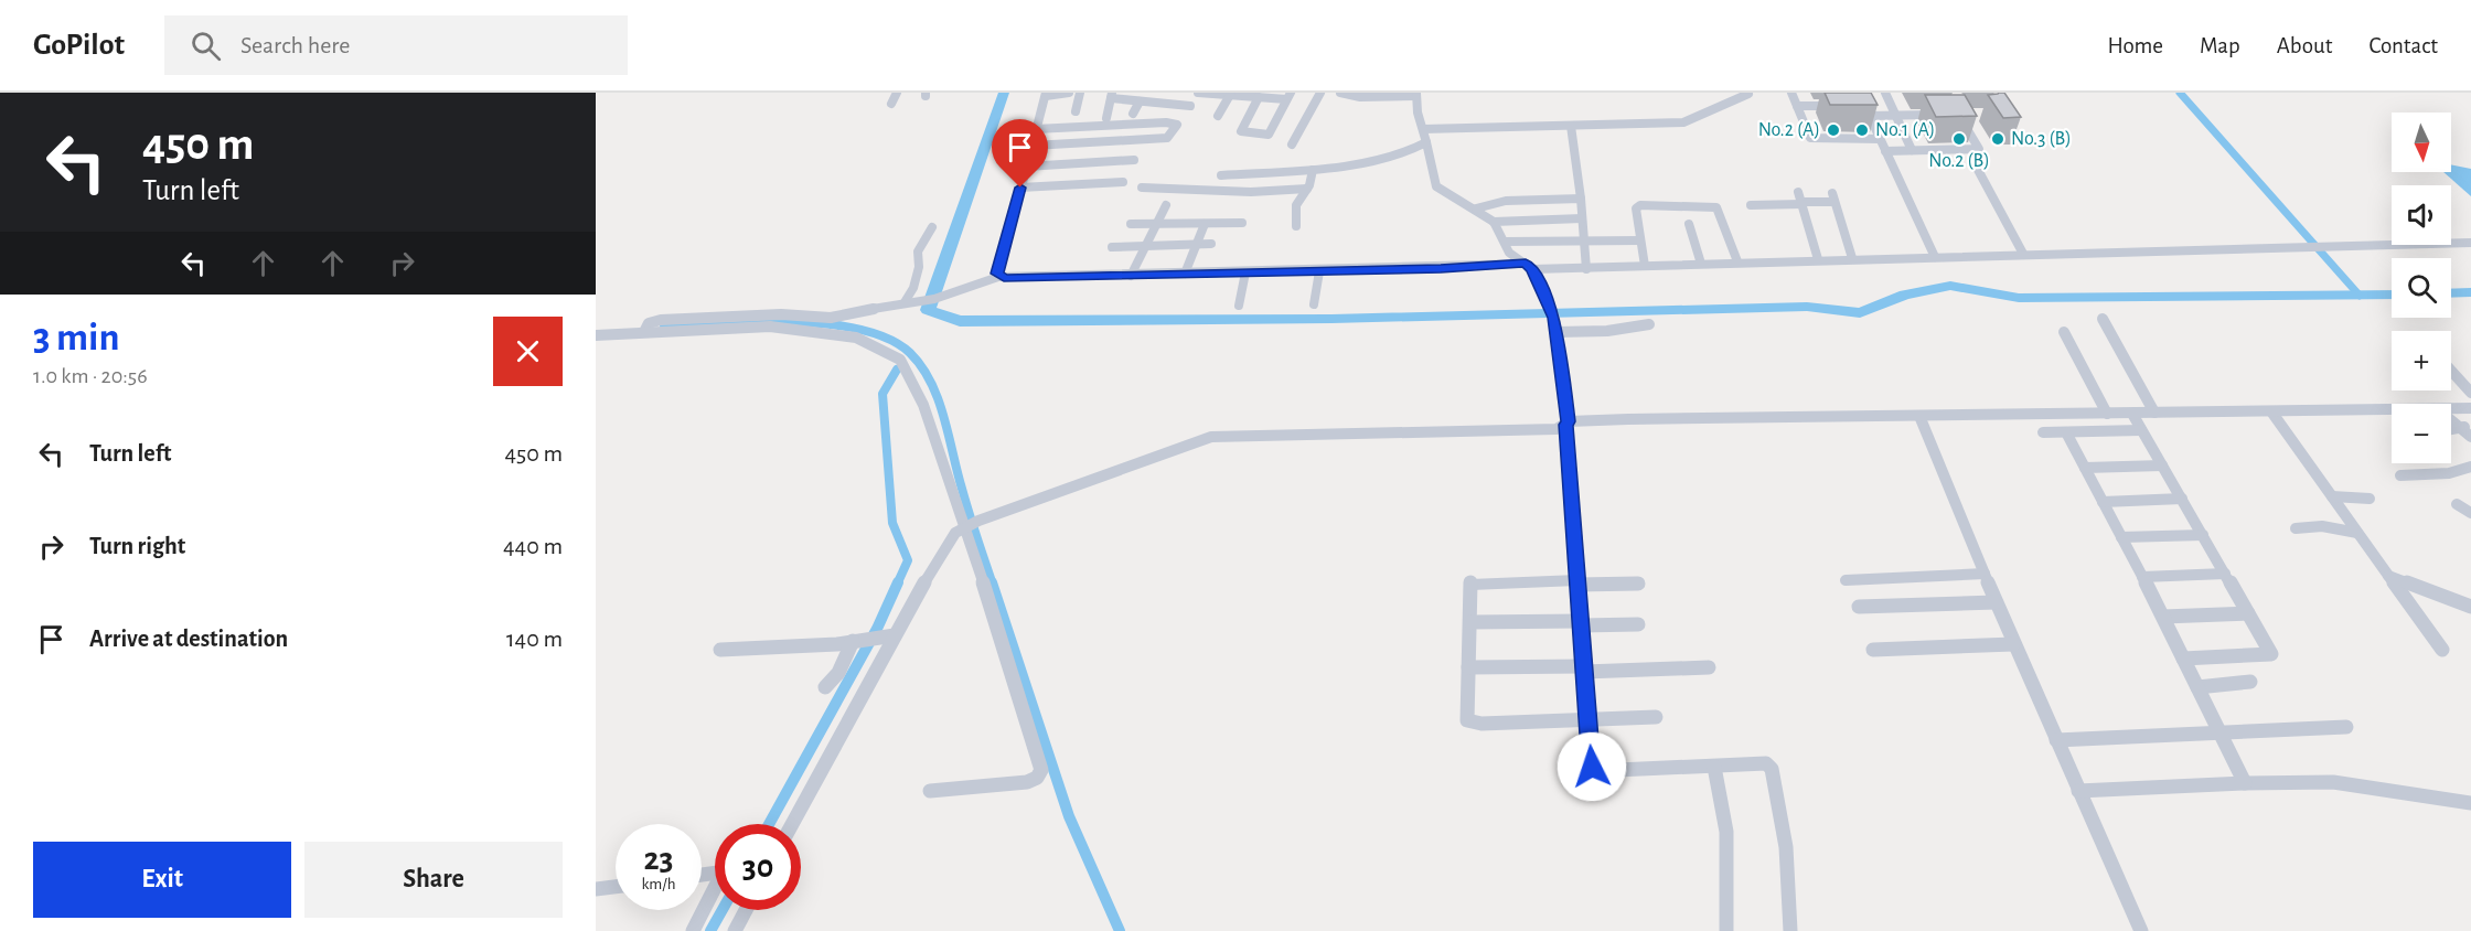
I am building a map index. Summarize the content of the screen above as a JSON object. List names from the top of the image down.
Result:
{
  "places": [
    "No.2 (A)",
    "No.1 (A)",
    "No.2 (B)",
    "No.3 (B)"
  ],
  "north": "bottom",
  "page": {
    "header": "GoPilot",
    "search": "Search here",
    "nav": [
      "Home",
      "Map",
      "About",
      "Contact"
    ],
    "turn": ["450 m", "Turn left"],
    "map_buttons": ["+", "−"],
    "heading": ["3 min", "1.0 km · 20:56"],
    "list": [
      {
        "name": "Turn left",
        "value": "450 m"
      },
      {
        "name": "Turn right",
        "value": "440 m"
      },
      {
        "name": "Arrive at destination",
        "value": "140 m"
      }
    ],
    "speed": "23 km/h",
    "limit": "30",
    "buttons": ["Exit", "Share"]
  }
}
